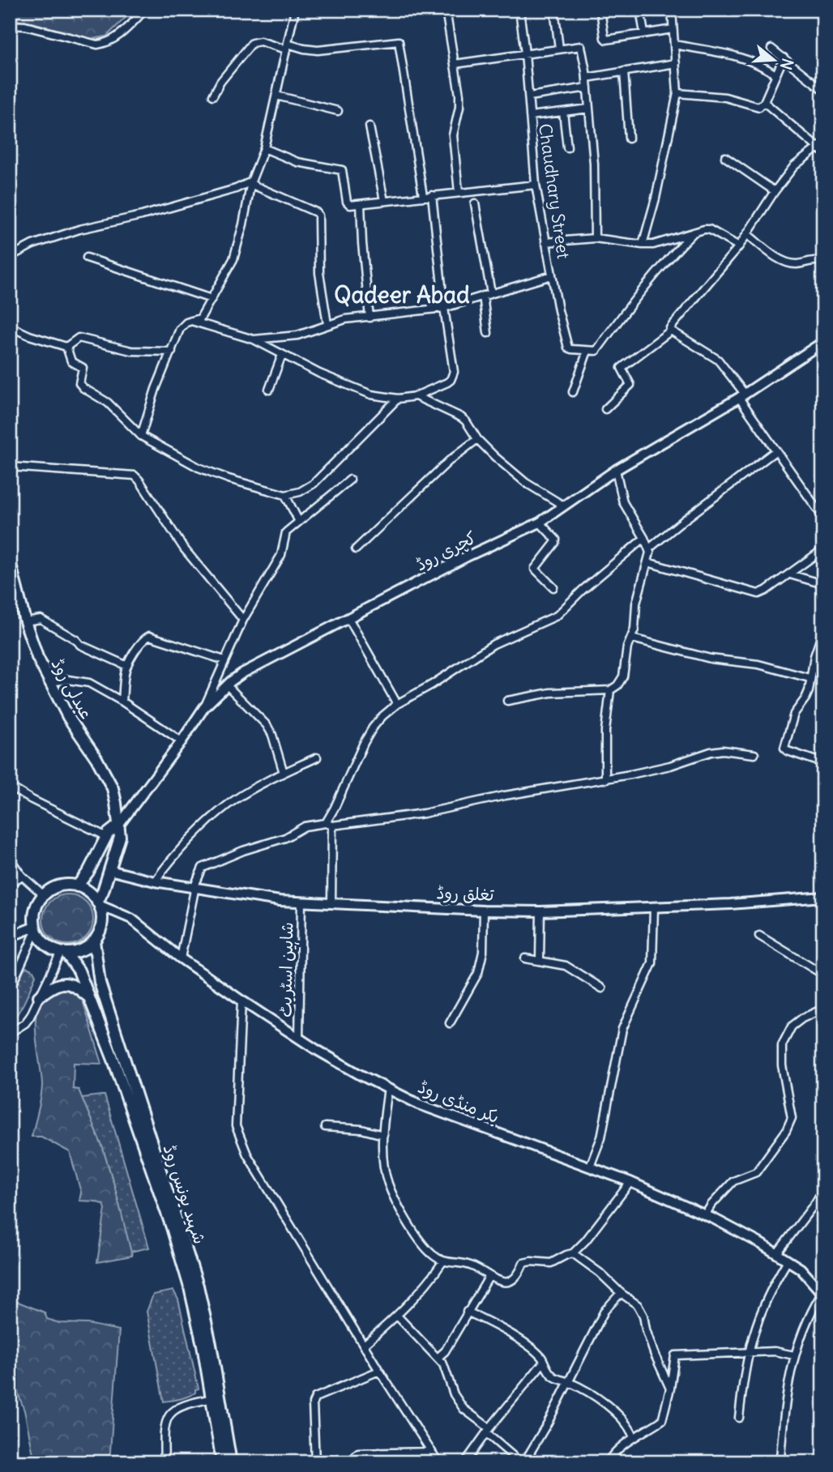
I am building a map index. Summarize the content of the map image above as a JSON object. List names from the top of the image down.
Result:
{
  "streets": {
    "main road": [
      "کچری روڈ",
      "عبدلی روڈ",
      "تغلق روڈ",
      "بکر منڈی روڈ",
      "شہید یونس روڈ"
    ],
    "street": ["Chaudhary Street", "شاہین اسٹریٹ"]
  },
  "crossings": [
    ["کچری روڈ", "عبدلی روڈ"],
    ["عبدلی روڈ", "تغلق روڈ"],
    ["عبدلی روڈ", "بکر منڈی روڈ"],
    ["عبدلی روڈ", "شہید یونس روڈ"],
    ["تغلق روڈ", "شاہین اسٹریٹ"],
    ["شاہین اسٹریٹ", "بکر منڈی روڈ"],
    ["بکر منڈی روڈ", "شہید یونس روڈ"]
  ],
  "districts": ["Qadeer Abad"],
  "north": "right"
}
